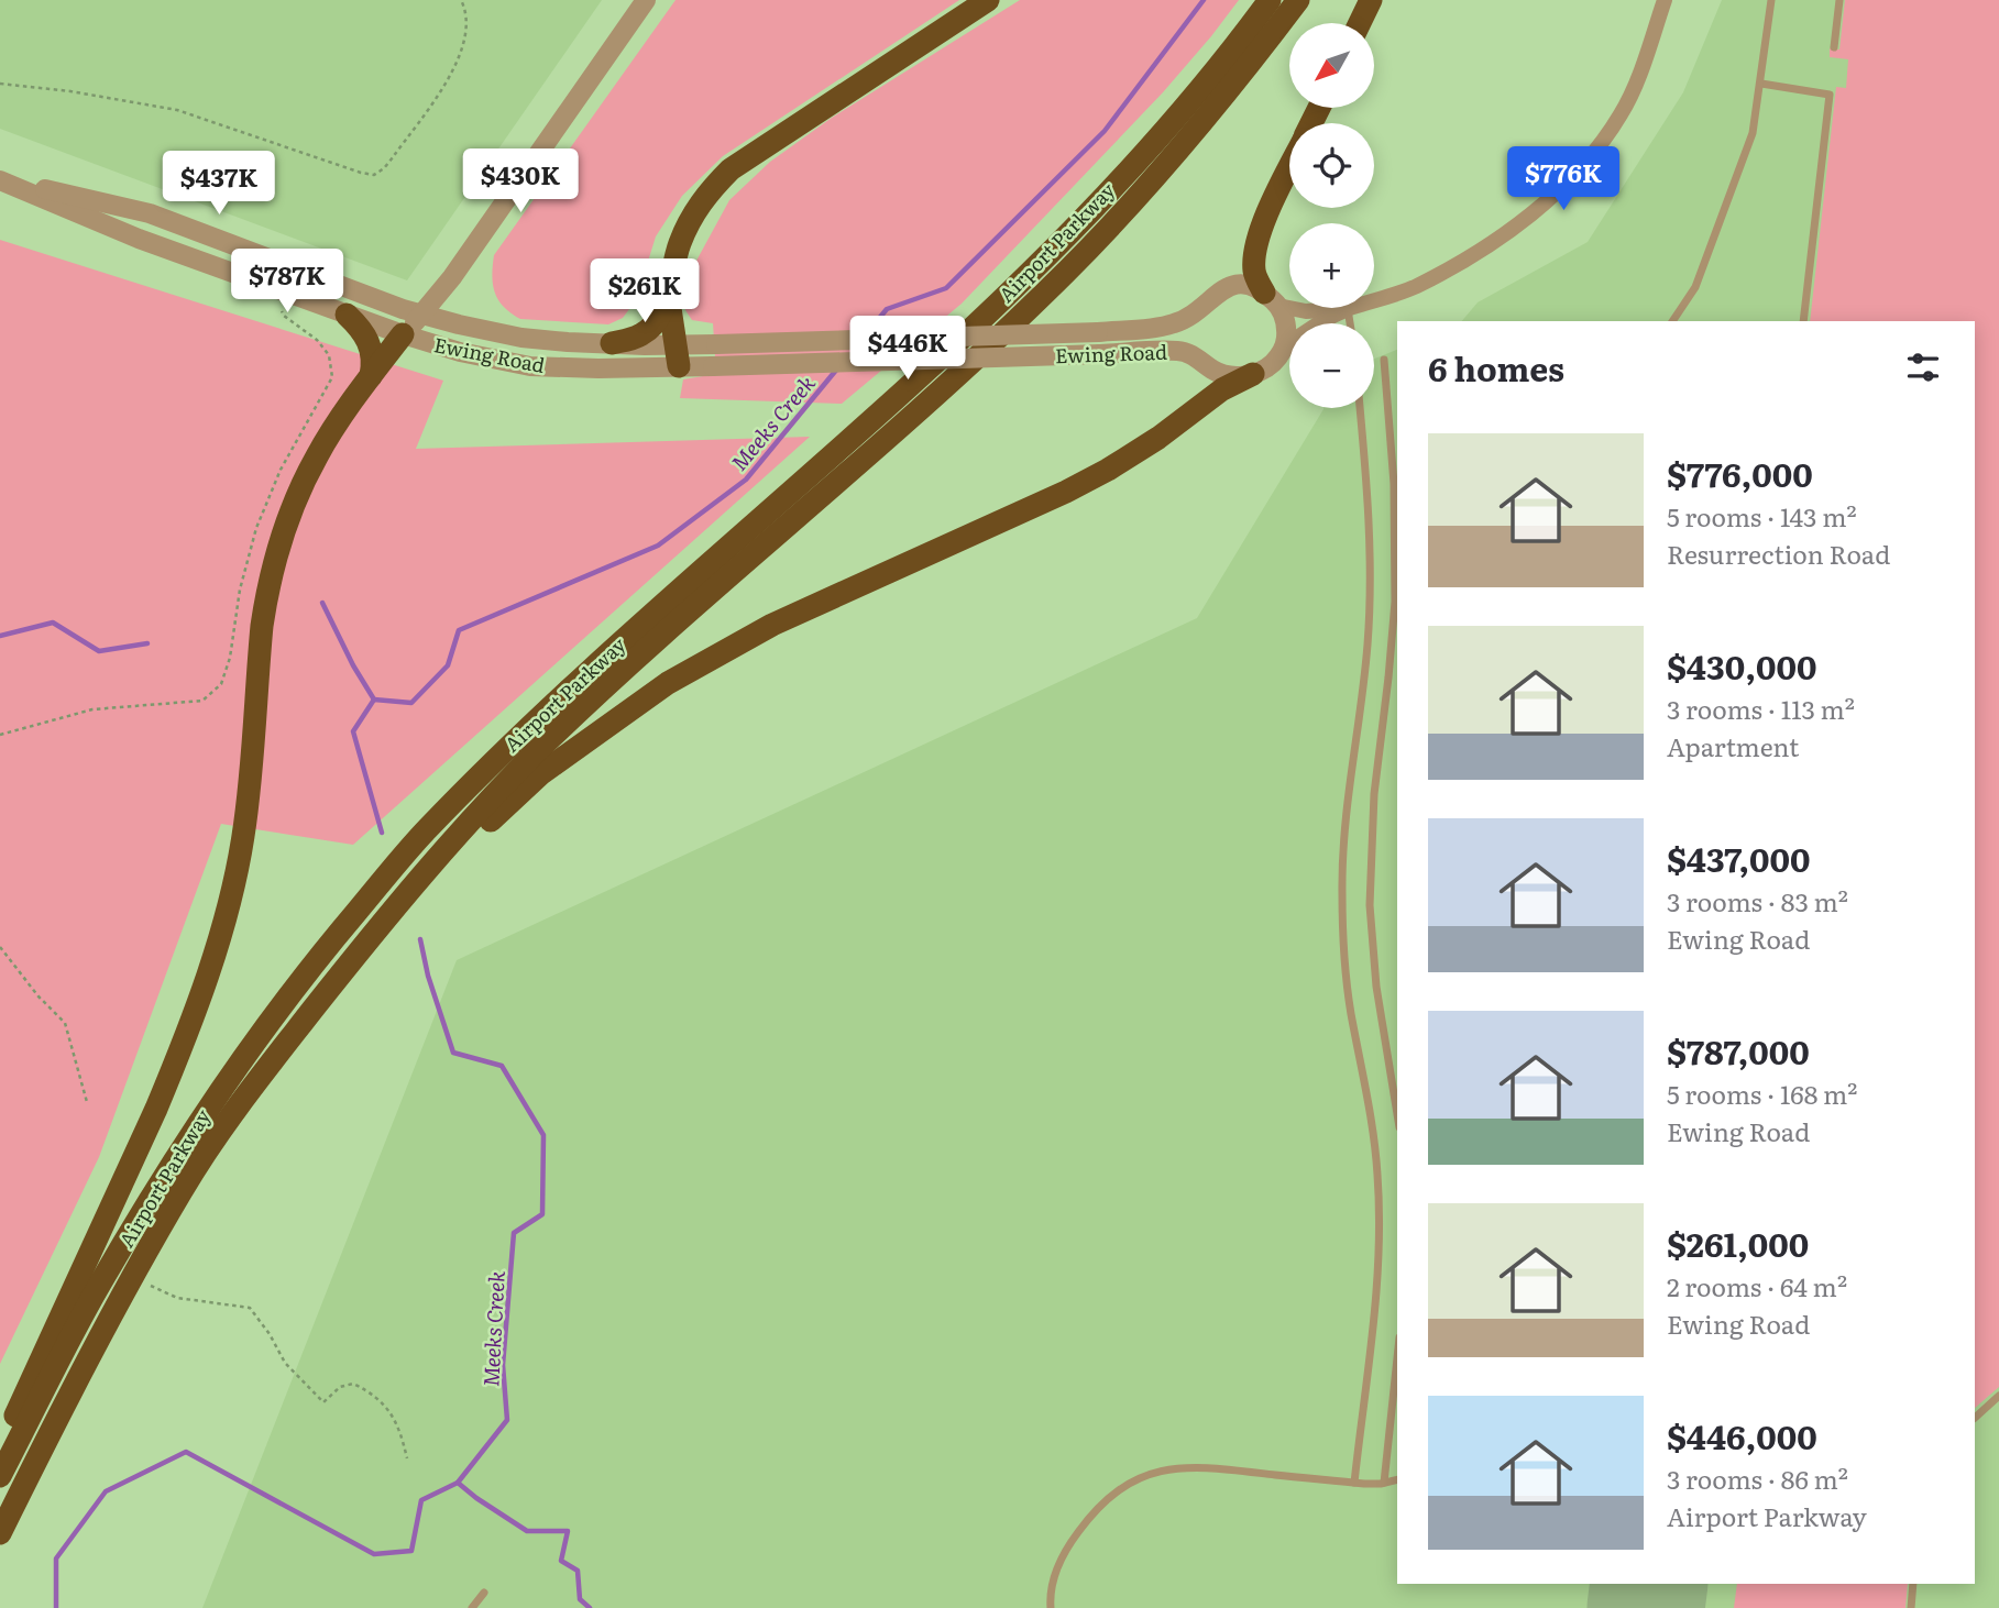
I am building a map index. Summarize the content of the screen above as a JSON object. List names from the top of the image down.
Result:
{
  "streets": {
    "highway": ["Airport Parkway"],
    "street": ["Ewing Road"]
  },
  "water": ["Meeks Creek"],
  "north": "bottom left",
  "page": {
    "map_buttons": ["+", "−"],
    "price": [
      "$776K",
      "$430K",
      "$437K",
      "$787K",
      "$261K",
      "$446K"
    ],
    "heading": "6 homes",
    "list": [
      {
        "name": "$776,000",
        "note": "5 rooms · 143 m² · Resurrection Road"
      },
      {
        "name": "$430,000",
        "note": "3 rooms · 113 m² · Apartment"
      },
      {
        "name": "$437,000",
        "note": "3 rooms · 83 m² · Ewing Road"
      },
      {
        "name": "$787,000",
        "note": "5 rooms · 168 m² · Ewing Road"
      },
      {
        "name": "$261,000",
        "note": "2 rooms · 64 m² · Ewing Road"
      },
      {
        "name": "$446,000",
        "note": "3 rooms · 86 m² · Airport Parkway"
      }
    ]
  }
}
